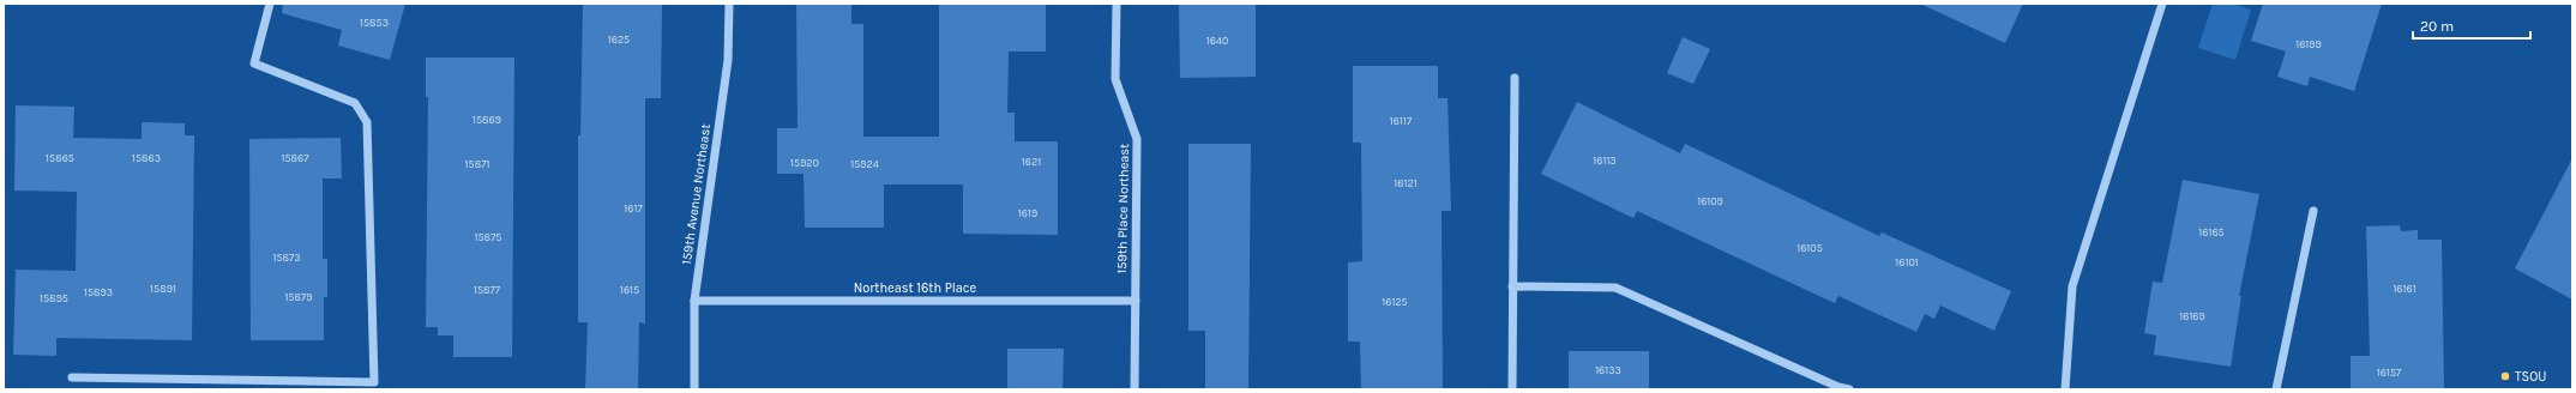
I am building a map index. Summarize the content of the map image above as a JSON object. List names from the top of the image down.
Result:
{
  "streets": {
    "street": ["159th Avenue Northeast", "159th Place Northeast", "Northeast 16th Place"]
  },
  "crossings": [
    ["159th Avenue Northeast", "Northeast 16th Place"],
    ["159th Place Northeast", "Northeast 16th Place"]
  ],
  "places": ["TSOU"],
  "house_numbers": [
    "15853",
    "1625",
    "1640",
    "16199",
    "15869",
    "16117",
    "15865",
    "15863",
    "15867",
    "16113",
    "1621",
    "15920",
    "15871",
    "15924",
    "16121",
    "16109",
    "1617",
    "1619",
    "16165",
    "15875",
    "16105",
    "15873",
    "16101",
    "15891",
    "16161",
    "15877",
    "1615",
    "15893",
    "15879",
    "15895",
    "16125",
    "16169",
    "16133",
    "16157"
  ],
  "scale_bar": "20 m"
}
